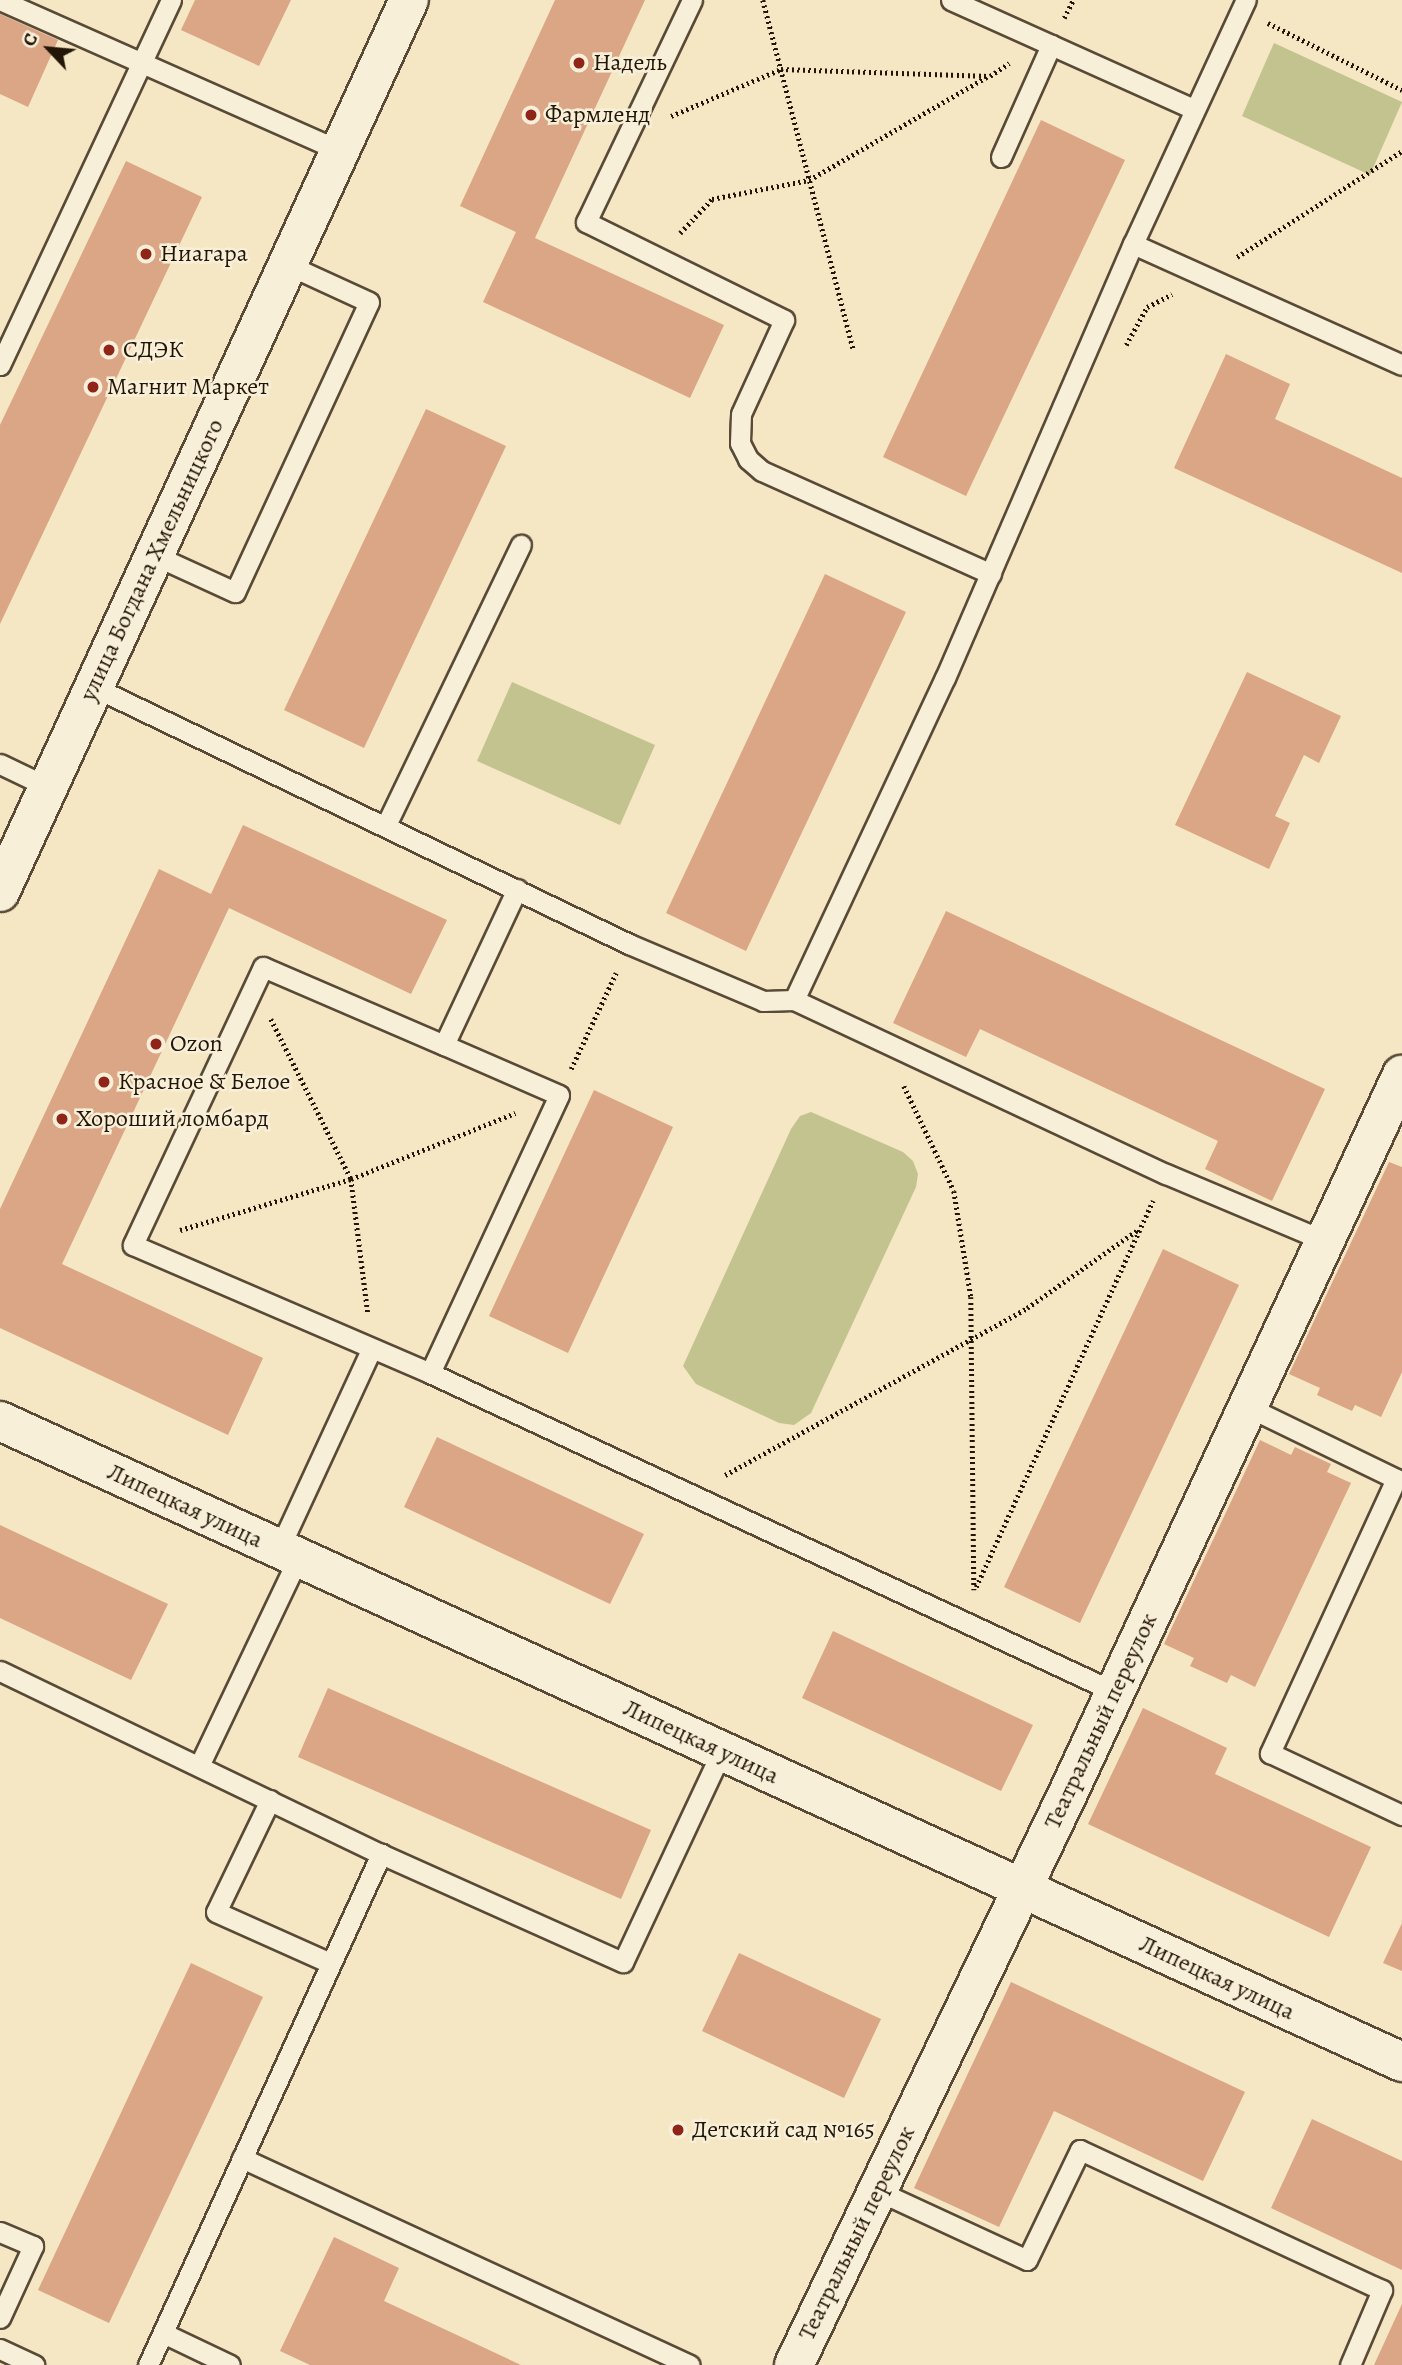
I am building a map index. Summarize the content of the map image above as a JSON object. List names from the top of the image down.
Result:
{
  "streets": {
    "street": ["улица Богдана Хмельницкого", "Липецкая улица", "Театральный переулок"]
  },
  "crossings": [
    ["Липецкая улица", "Театральный переулок"]
  ],
  "places": [
    "Надель",
    "Фармленд",
    "Ниагара",
    "СДЭК",
    "Магнит Маркет",
    "Ozon",
    "Красное & Белое",
    "Хороший ломбард",
    "Детский сад №165"
  ],
  "north": "top left"
}
